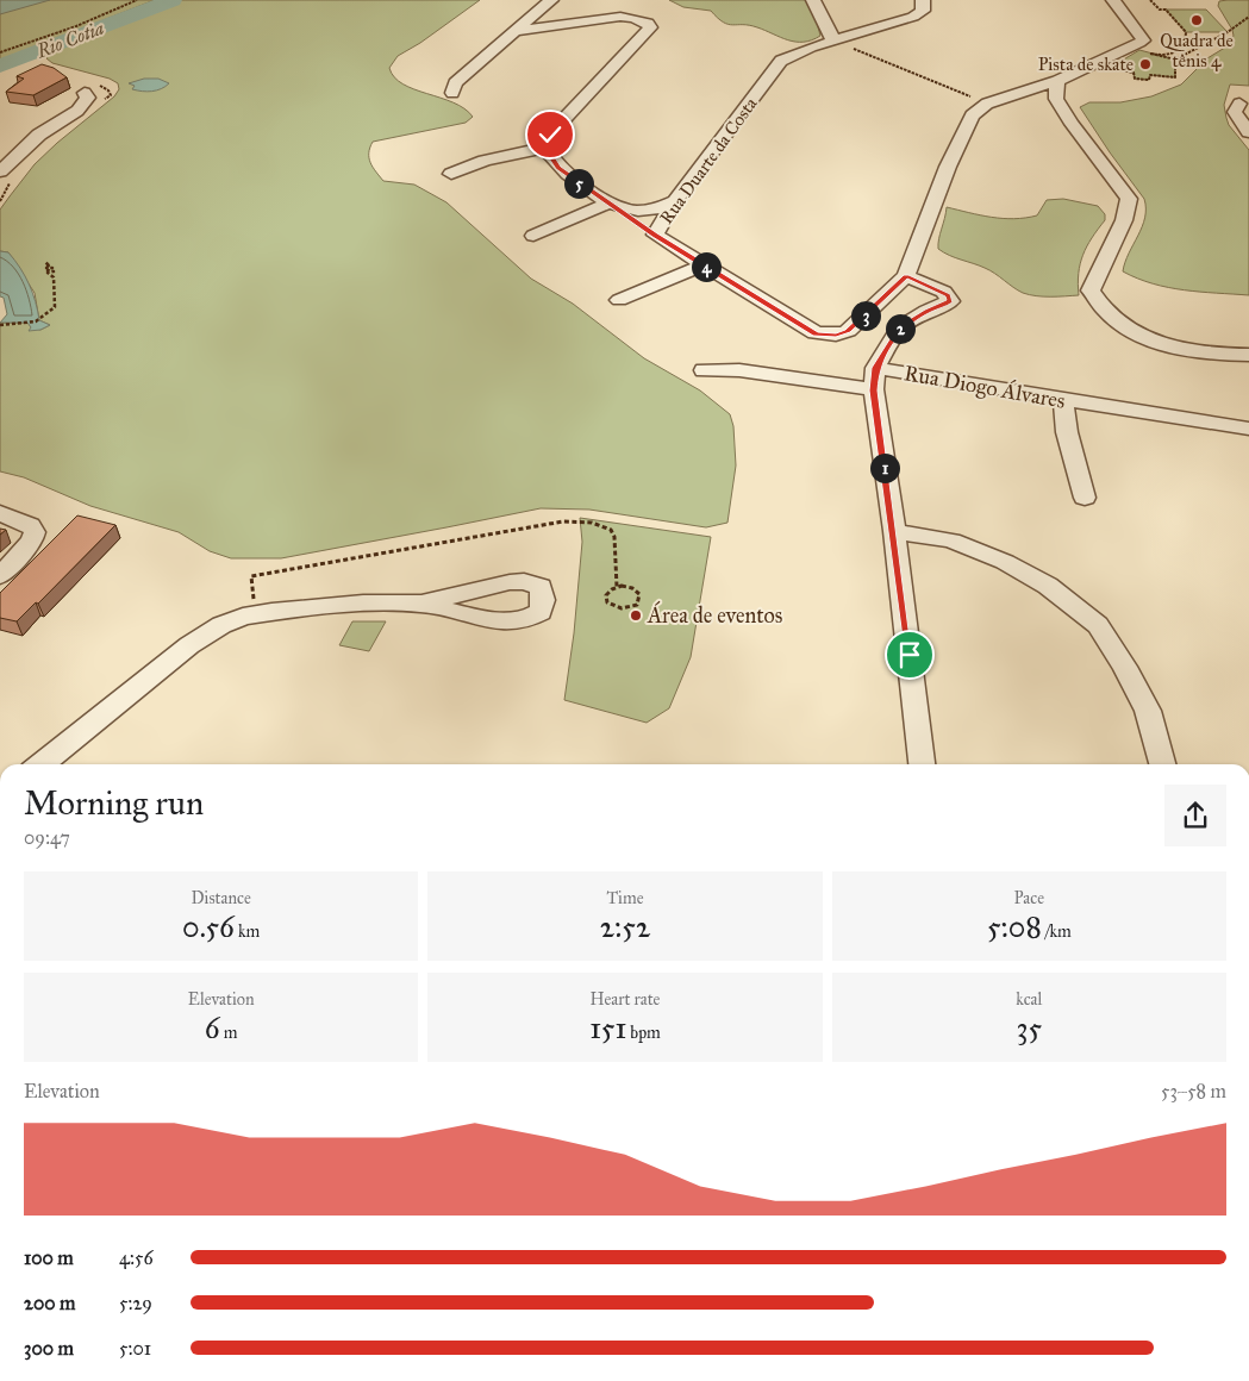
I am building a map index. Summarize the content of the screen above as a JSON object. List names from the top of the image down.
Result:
{
  "streets": {
    "street": ["Rua Duarte da Costa", "Rua Diogo Álvares"]
  },
  "water": ["Rio Cotia"],
  "places": ["Quadra de tênis 4", "Pista de skate", "Área de eventos"],
  "page": {
    "pins": [
      "5",
      "4",
      "3",
      "2",
      "1"
    ],
    "heading": ["Morning run", "09:47"],
    "stats": [
      ["Distance", "0.56 km"],
      ["Time", "2:52"],
      ["Pace", "5:08 /km"],
      ["Elevation", "6 m"],
      ["Heart rate", "151 bpm"],
      ["kcal", "35"]
    ],
    "chart": ["Elevation", "53–58 m"],
    "list": [
      {
        "name": "100 m",
        "note": "4:56"
      },
      {
        "name": "200 m",
        "note": "5:29"
      },
      {
        "name": "300 m",
        "note": "5:01"
      }
    ]
  }
}
